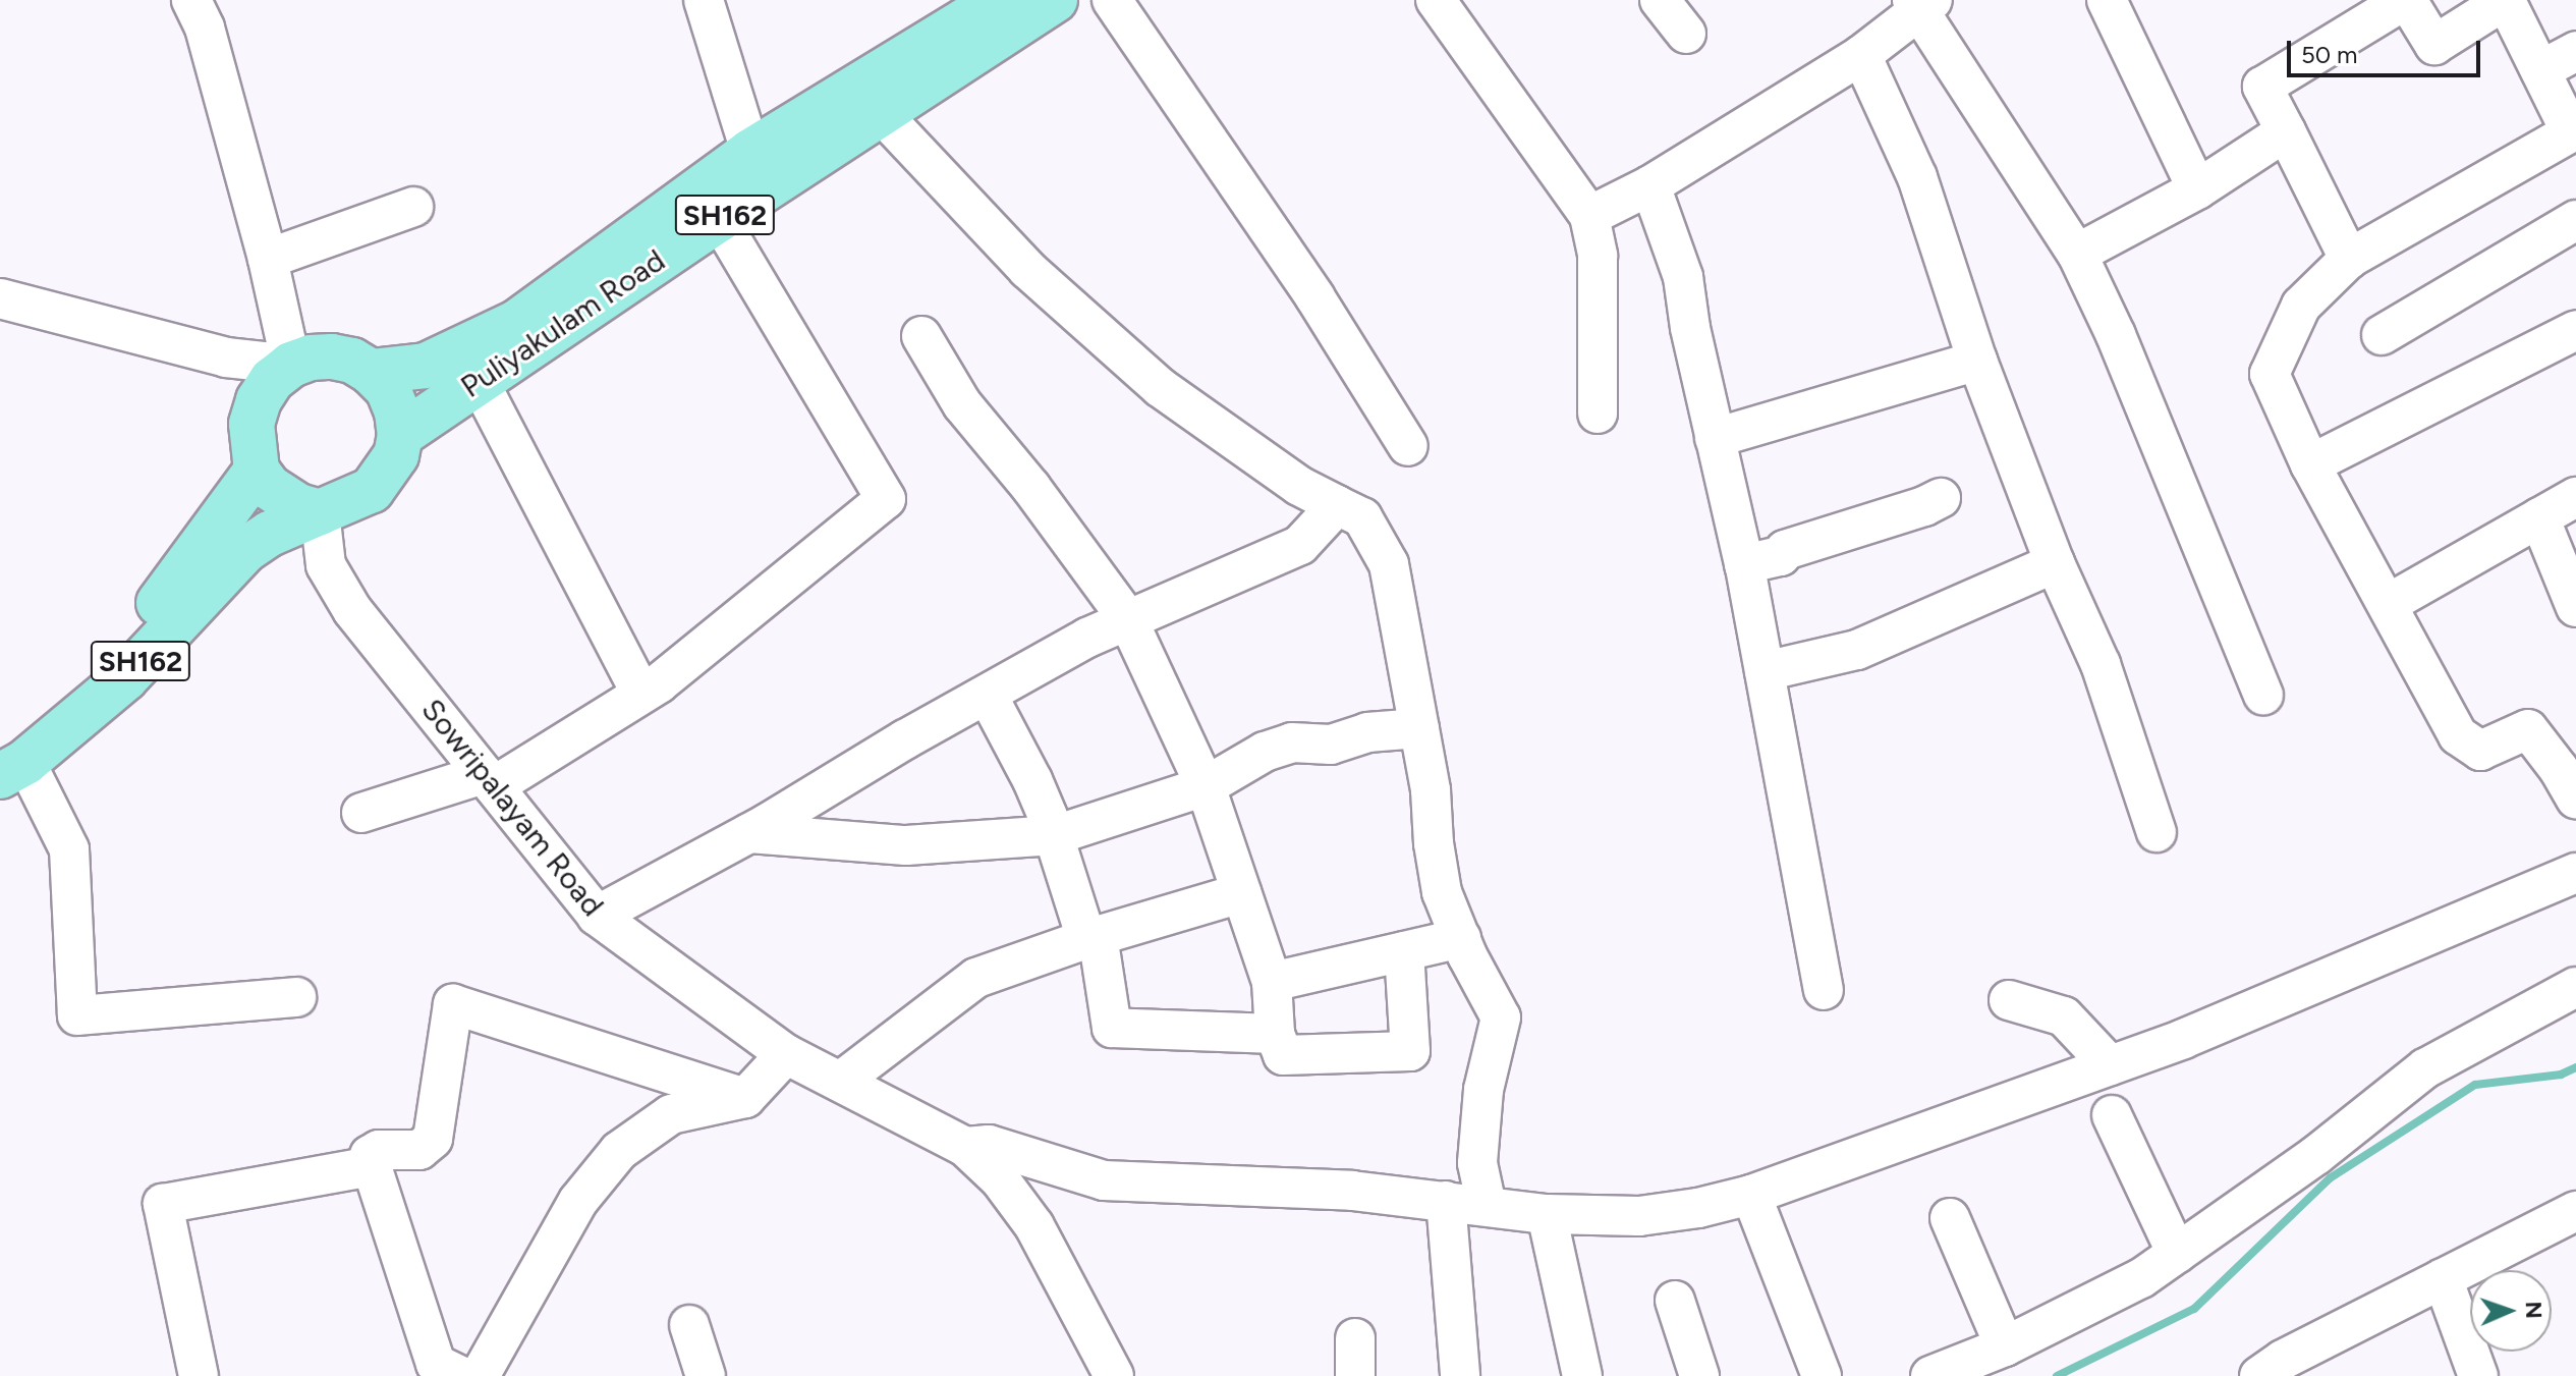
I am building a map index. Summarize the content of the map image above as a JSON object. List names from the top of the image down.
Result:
{
  "streets": {
    "main road": ["SH162", "Puliyakulam Road"],
    "street": ["Sowripalayam Road"]
  },
  "crossings": [
    ["SH162", "Puliyakulam Road"],
    ["SH162", "Sowripalayam Road"],
    ["Puliyakulam Road", "Sowripalayam Road"]
  ],
  "scale_bar": "50 m",
  "north": "right"
}
